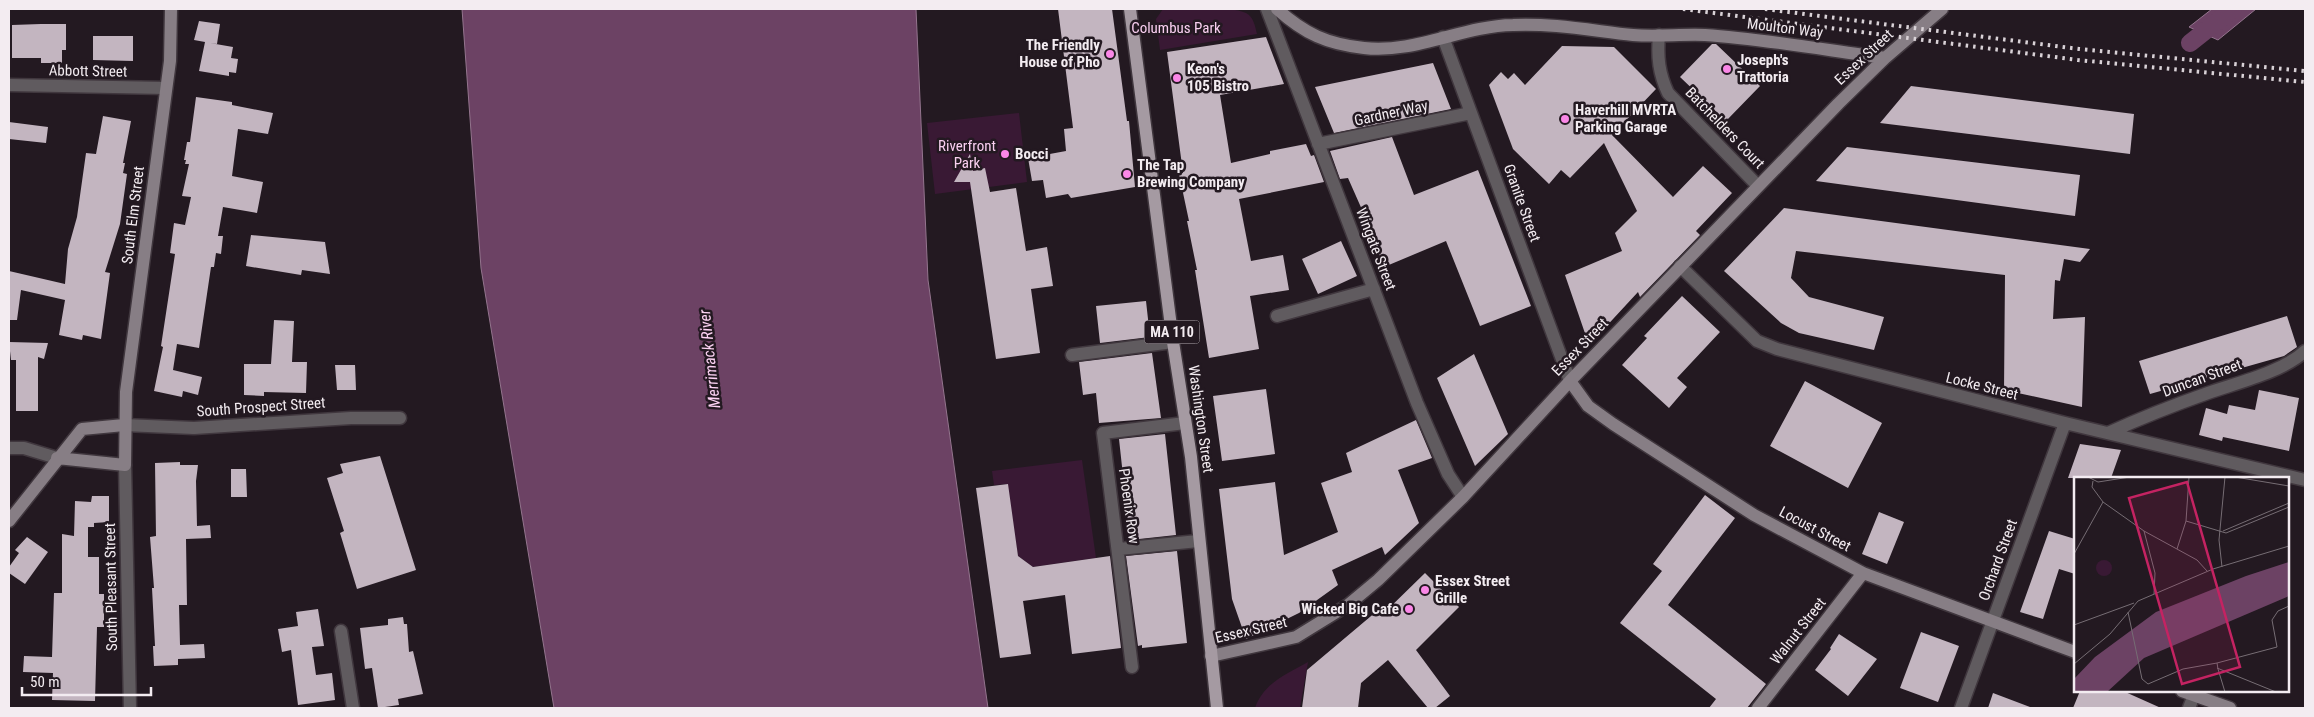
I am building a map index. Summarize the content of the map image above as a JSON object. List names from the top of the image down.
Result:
{
  "streets": {
    "main road": [
      "Moulton Way",
      "Essex Street",
      "South Elm Street",
      "MA 110",
      "Washington Street",
      "Locust Street",
      "Walnut Street"
    ],
    "street": [
      "Abbott Street",
      "Gardner Way",
      "Batchelders Court",
      "Granite Street",
      "Wingate Street",
      "Duncan Street",
      "Locke Street",
      "South Prospect Street",
      "Phoenix Row",
      "Orchard Street",
      "South Pleasant Street"
    ]
  },
  "crossings": [
    ["Moulton Way", "Essex Street"],
    ["Moulton Way", "Batchelders Court"],
    ["Moulton Way", "Granite Street"],
    ["Essex Street", "Batchelders Court"],
    ["Essex Street", "Granite Street"],
    ["Essex Street", "Wingate Street"],
    ["Essex Street", "MA 110"],
    ["Essex Street", "Locke Street"],
    ["Essex Street", "Washington Street"],
    ["Essex Street", "Locust Street"],
    ["Abbott Street", "South Elm Street"],
    ["Gardner Way", "Granite Street"],
    ["Gardner Way", "Wingate Street"],
    ["Granite Street", "Locust Street"],
    ["South Elm Street", "South Prospect Street"],
    ["South Elm Street", "South Pleasant Street"],
    ["MA 110", "Washington Street"],
    ["Duncan Street", "Locke Street"],
    ["Locke Street", "Orchard Street"],
    ["Washington Street", "Phoenix Row"],
    ["Locust Street", "Orchard Street"],
    ["Locust Street", "Walnut Street"]
  ],
  "water": ["Merrimack River"],
  "parks": ["Columbus Park", "Riverfront Park"],
  "places": [
    "The Friendly House of Pho",
    "Joseph's Trattoria",
    "Keon's 105 Bistro",
    "Haverhill MVRTA Parking Garage",
    "Bocci",
    "The Tap Brewing Company",
    "Essex Street Grille",
    "Wicked Big Cafe"
  ],
  "scale_bar": "50 m"
}
